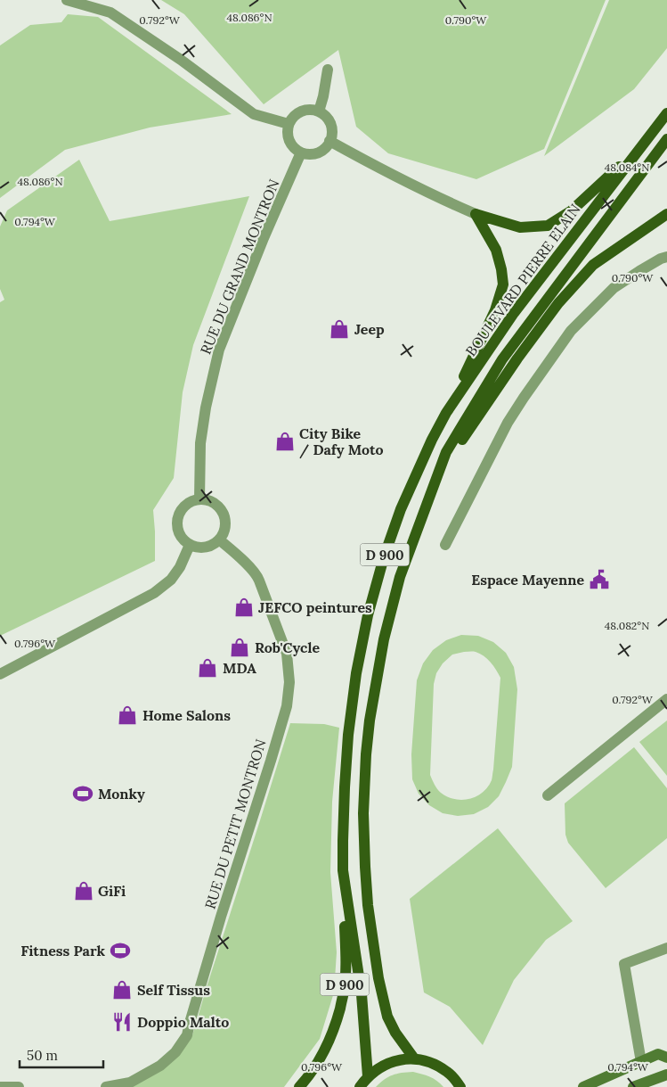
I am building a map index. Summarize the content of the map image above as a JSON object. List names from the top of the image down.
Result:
{
  "streets": {
    "main road": ["BOULEVARD PIERRE ELAIN", "D 900"],
    "street": ["RUE DU GRAND MONTRON", "RUE DU PETIT MONTRON"]
  },
  "crossings": [
    ["RUE DU GRAND MONTRON", "RUE DU PETIT MONTRON"],
    ["BOULEVARD PIERRE ELAIN", "D 900"]
  ],
  "places": {
    "shop": [
      "Jeep",
      "City Bike / Dafy Moto",
      "JEFCO peintures",
      "Rob'Cycle",
      "MDA",
      "Home Salons",
      "GiFi",
      "Self Tissus"
    ],
    "public building": ["Espace Mayenne"],
    "sports": ["Monky", "Fitness Park"],
    "restaurant": ["Doppio Malto"]
  },
  "scale_bar": "50 m",
  "coordinates": [
    "48.086°N",
    "0.792°W",
    "0.790°W",
    "48.084°N",
    "0.794°W",
    "48.082°N",
    "0.796°W"
  ]
}
